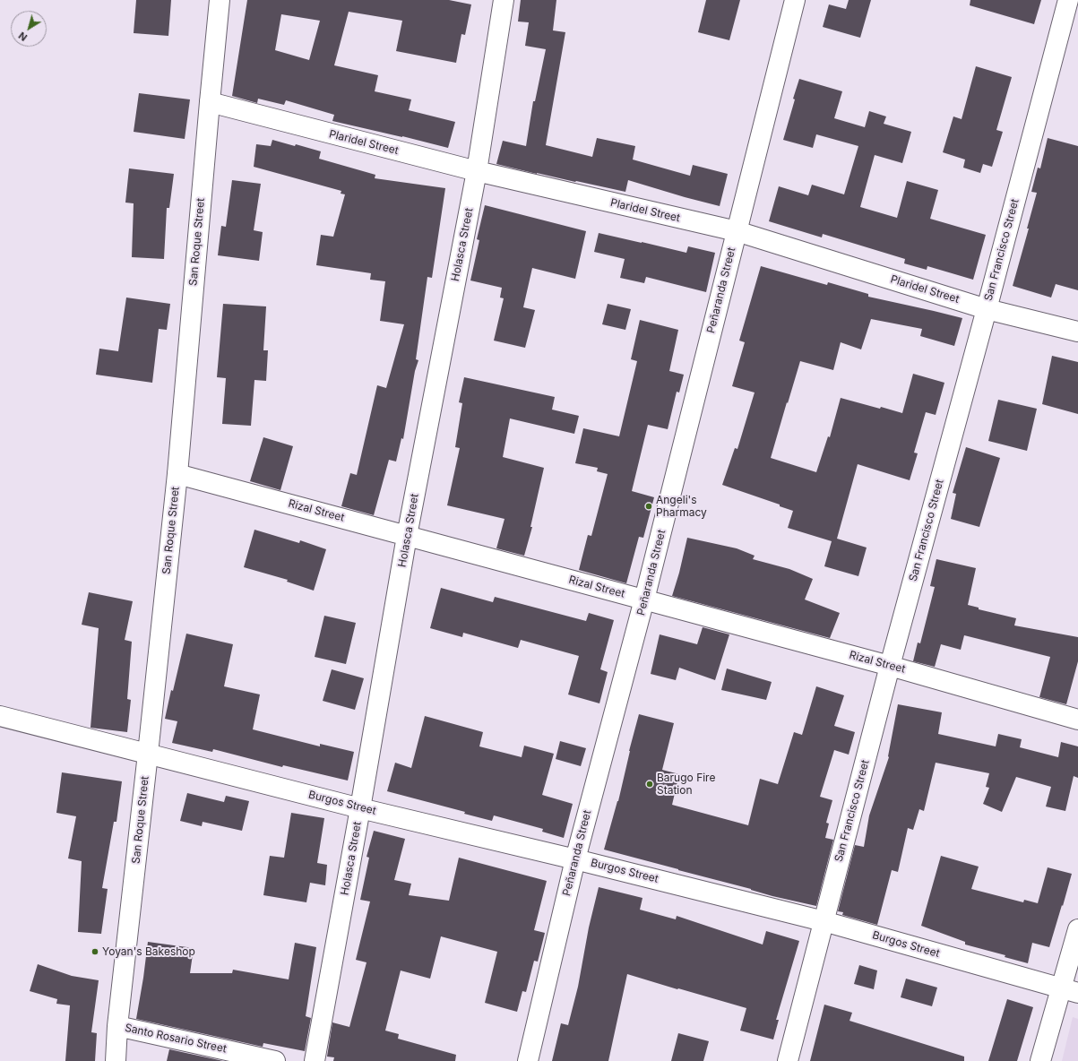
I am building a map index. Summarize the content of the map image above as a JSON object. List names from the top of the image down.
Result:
{
  "streets": {
    "street": [
      "Plaridel Street",
      "San Roque Street",
      "Holasca Street",
      "San Francisco Street",
      "Peñaranda Street",
      "Rizal Street",
      "Burgos Street",
      "Santo Rosario Street"
    ]
  },
  "crossings": [
    ["Plaridel Street", "San Roque Street"],
    ["Plaridel Street", "Holasca Street"],
    ["Plaridel Street", "San Francisco Street"],
    ["Plaridel Street", "Peñaranda Street"],
    ["San Roque Street", "Rizal Street"],
    ["San Roque Street", "Burgos Street"],
    ["San Roque Street", "Santo Rosario Street"],
    ["Holasca Street", "Rizal Street"],
    ["Holasca Street", "Burgos Street"],
    ["San Francisco Street", "Rizal Street"],
    ["San Francisco Street", "Burgos Street"],
    ["Peñaranda Street", "Rizal Street"],
    ["Peñaranda Street", "Burgos Street"]
  ],
  "places": ["Angeli's Pharmacy", "Barugo Fire Station", "Yoyan's Bakeshop"],
  "north": "bottom left"
}
